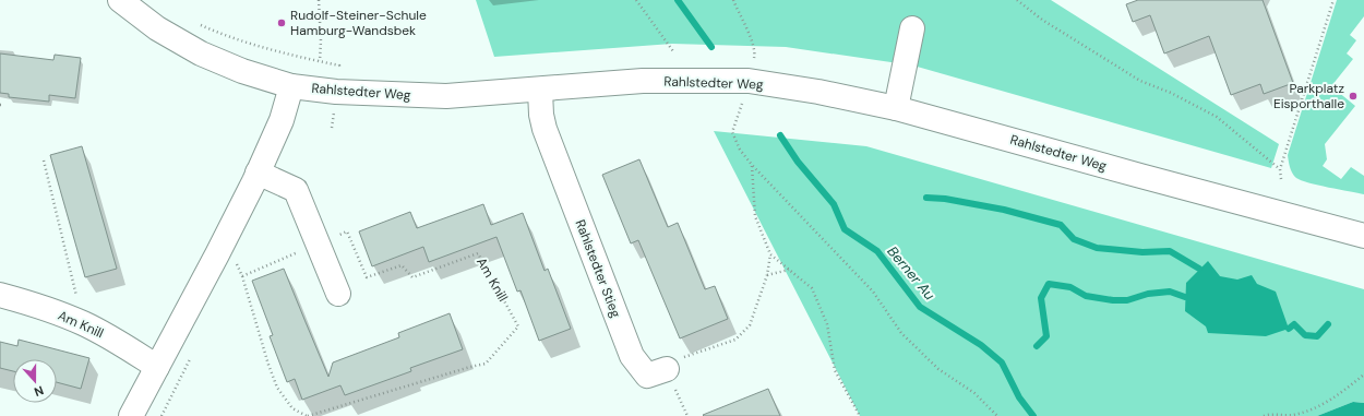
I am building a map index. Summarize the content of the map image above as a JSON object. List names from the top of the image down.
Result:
{
  "streets": {
    "main road": ["Rahlstedter Weg", "Rahlstedter Stieg", "Am Knill"]
  },
  "crossings": [
    ["Rahlstedter Weg", "Rahlstedter Stieg"]
  ],
  "water": ["Berner Au"],
  "places": ["Rudolf-Steiner-Schule Hamburg-Wandsbek", "Parkplatz Eisporthalle"],
  "north": "bottom"
}
